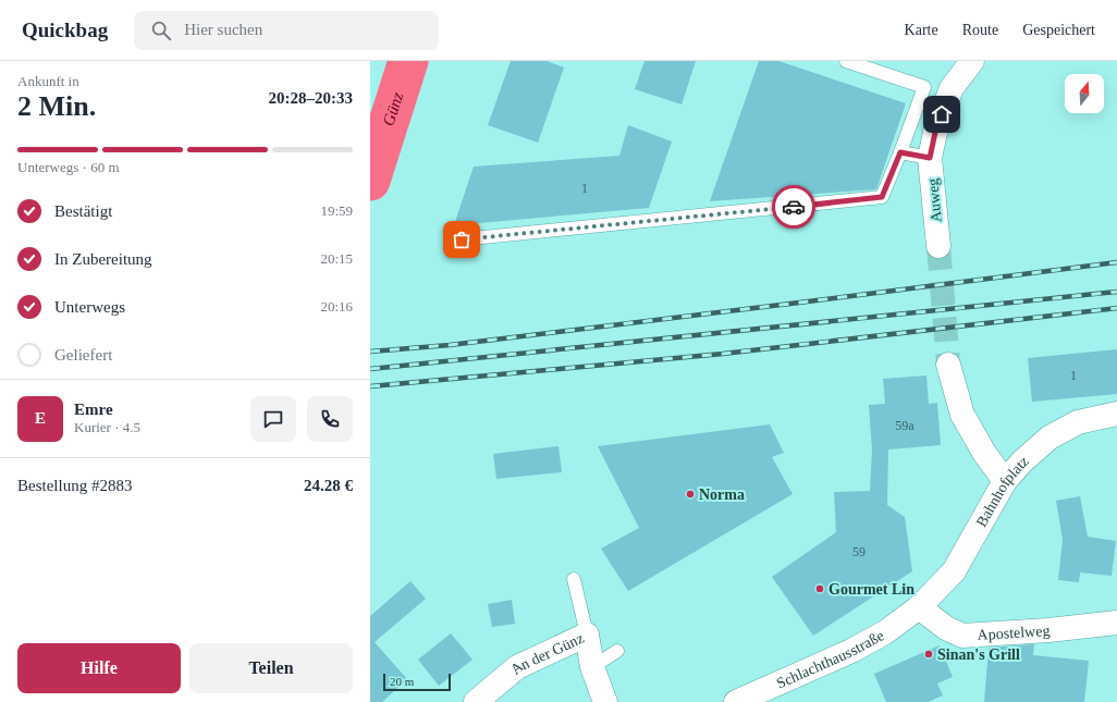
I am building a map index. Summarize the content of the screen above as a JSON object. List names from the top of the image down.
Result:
{
  "streets": {
    "street": [
      "Auweg",
      "Bahnhofplatz",
      "Apostelweg",
      "An der Günz",
      "Schlachthausstraße"
    ]
  },
  "crossings": [
    ["Bahnhofplatz", "Apostelweg"],
    ["Bahnhofplatz", "Schlachthausstraße"],
    ["Apostelweg", "Schlachthausstraße"]
  ],
  "water": ["Günz"],
  "places": ["Norma", "Gourmet Lin", "Sinan's Grill"],
  "house_numbers": [
    "1",
    "1",
    "59a",
    "59"
  ],
  "scale_bar": "20 m",
  "north": "top",
  "page": {
    "header": "Quickbag",
    "search": "Hier suchen",
    "nav": ["Karte", "Route", "Gespeichert"],
    "heading": ["2 Min.", "Ankunft in", "20:28–20:33"],
    "panel": [
      "Emre",
      "Kurier · 4.5",
      "Bestellung #2883",
      "24.28 €"
    ],
    "bar": "Unterwegs · 60 m",
    "list": [
      ["Bestätigt", "19:59"],
      ["In Zubereitung", "20:15"],
      ["Unterwegs", "20:16"],
      "Geliefert"
    ],
    "round": "E",
    "buttons": ["Hilfe", "Teilen"],
    "scale": "20 m"
  }
}
